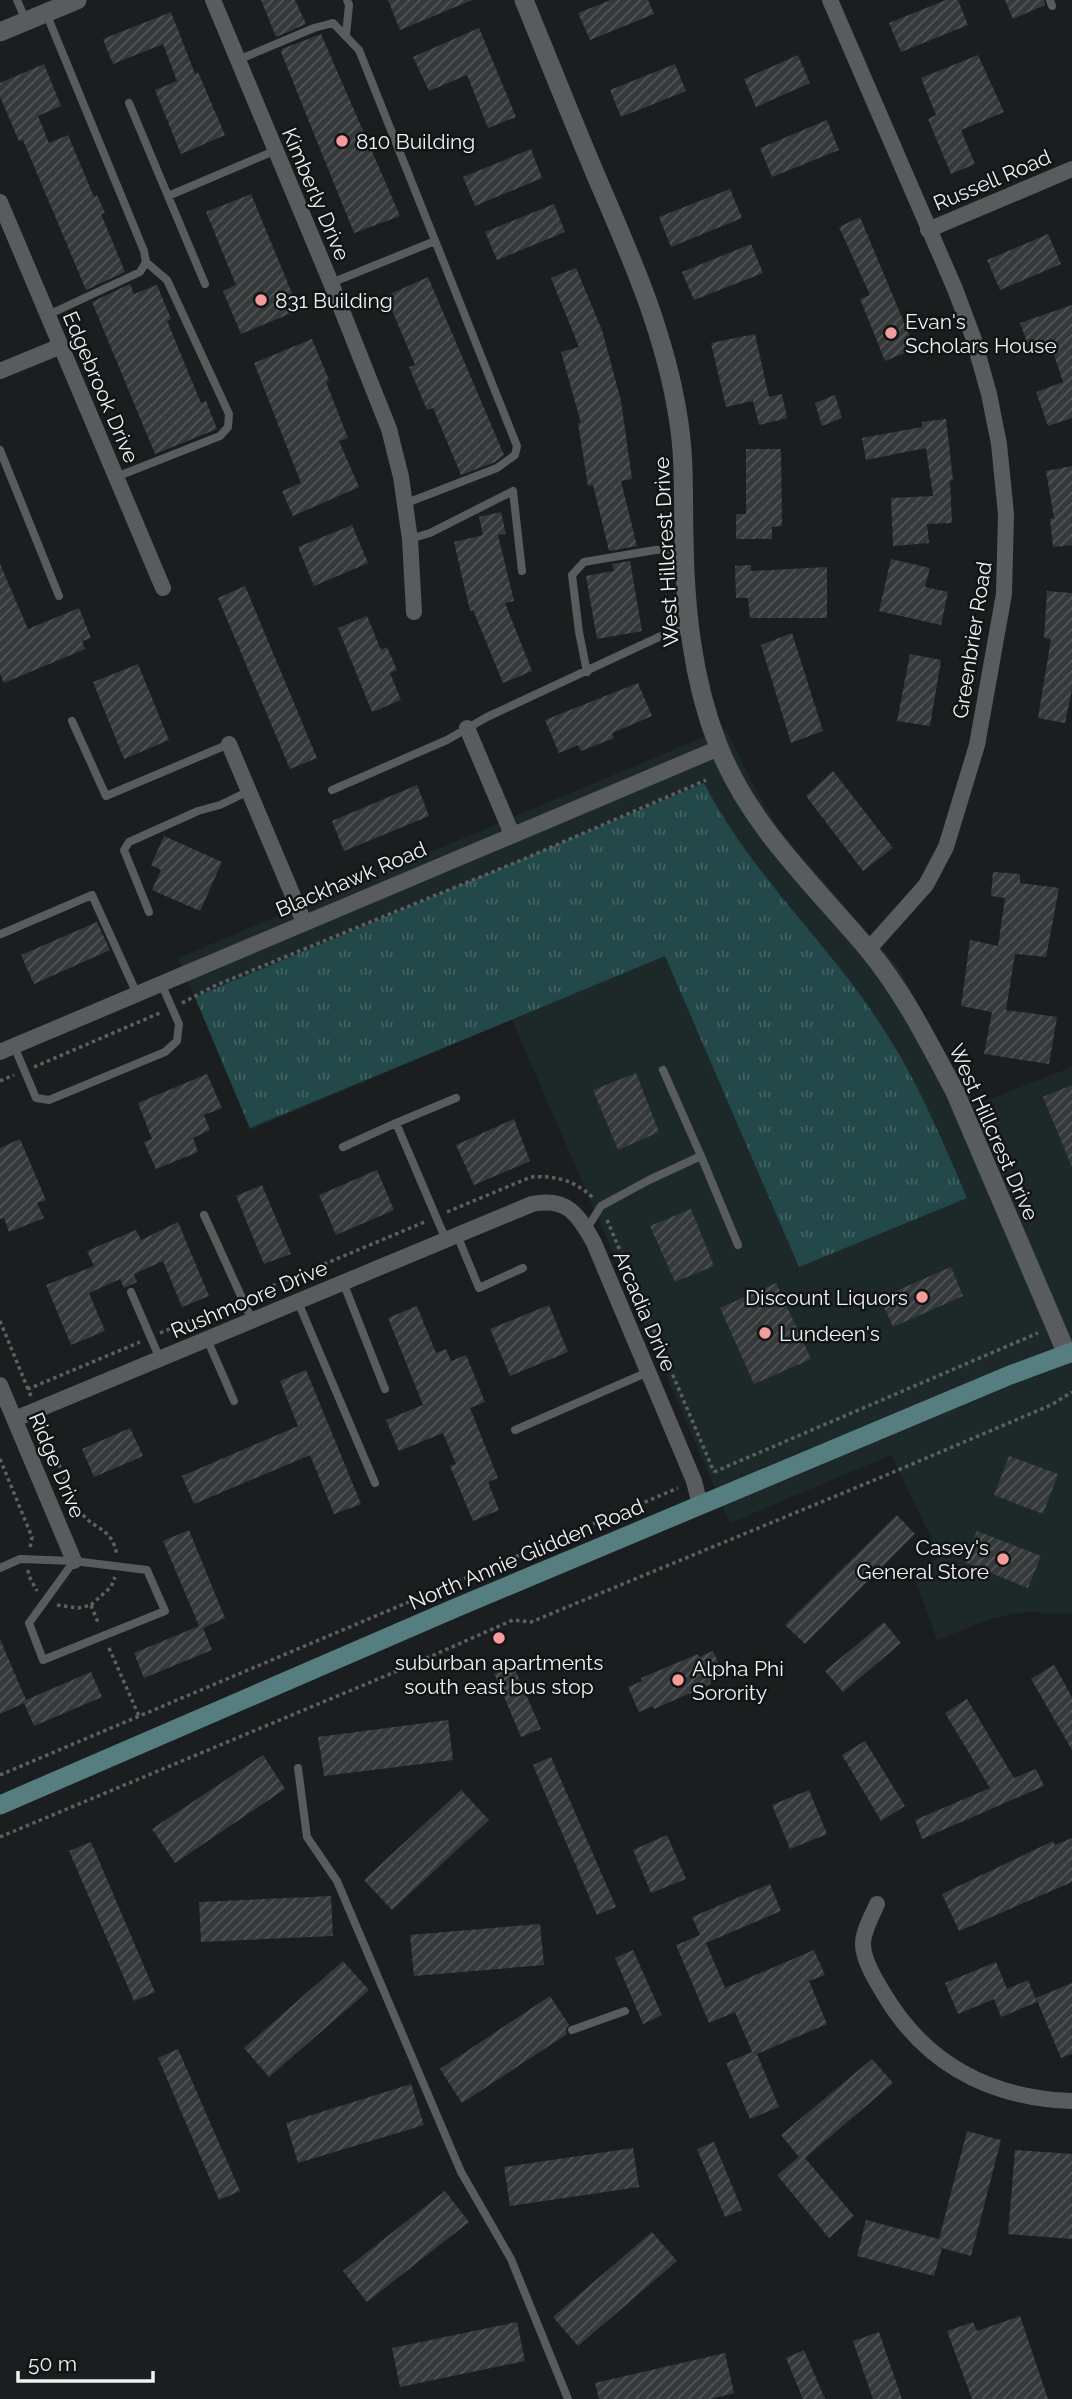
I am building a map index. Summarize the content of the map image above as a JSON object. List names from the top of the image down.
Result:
{
  "streets": {
    "main road": ["North Annie Glidden Road"],
    "street": [
      "Russell Road",
      "Kimberly Drive",
      "Edgebrook Drive",
      "West Hillcrest Drive",
      "Greenbrier Road",
      "Blackhawk Road",
      "Rushmoore Drive",
      "Arcadia Drive",
      "Ridge Drive"
    ]
  },
  "crossings": [
    ["Russell Road", "Greenbrier Road"],
    ["West Hillcrest Drive", "Greenbrier Road"],
    ["West Hillcrest Drive", "Blackhawk Road"],
    ["West Hillcrest Drive", "North Annie Glidden Road"],
    ["Rushmoore Drive", "Arcadia Drive"],
    ["Rushmoore Drive", "Ridge Drive"],
    ["Arcadia Drive", "North Annie Glidden Road"]
  ],
  "places": [
    "810 Building",
    "831 Building",
    "Evan's Scholars House",
    "Discount Liquors",
    "Lundeen's",
    "Casey's General Store",
    "suburban apartments south east bus stop",
    "Alpha Phi Sorority"
  ],
  "scale_bar": "50 m"
}
